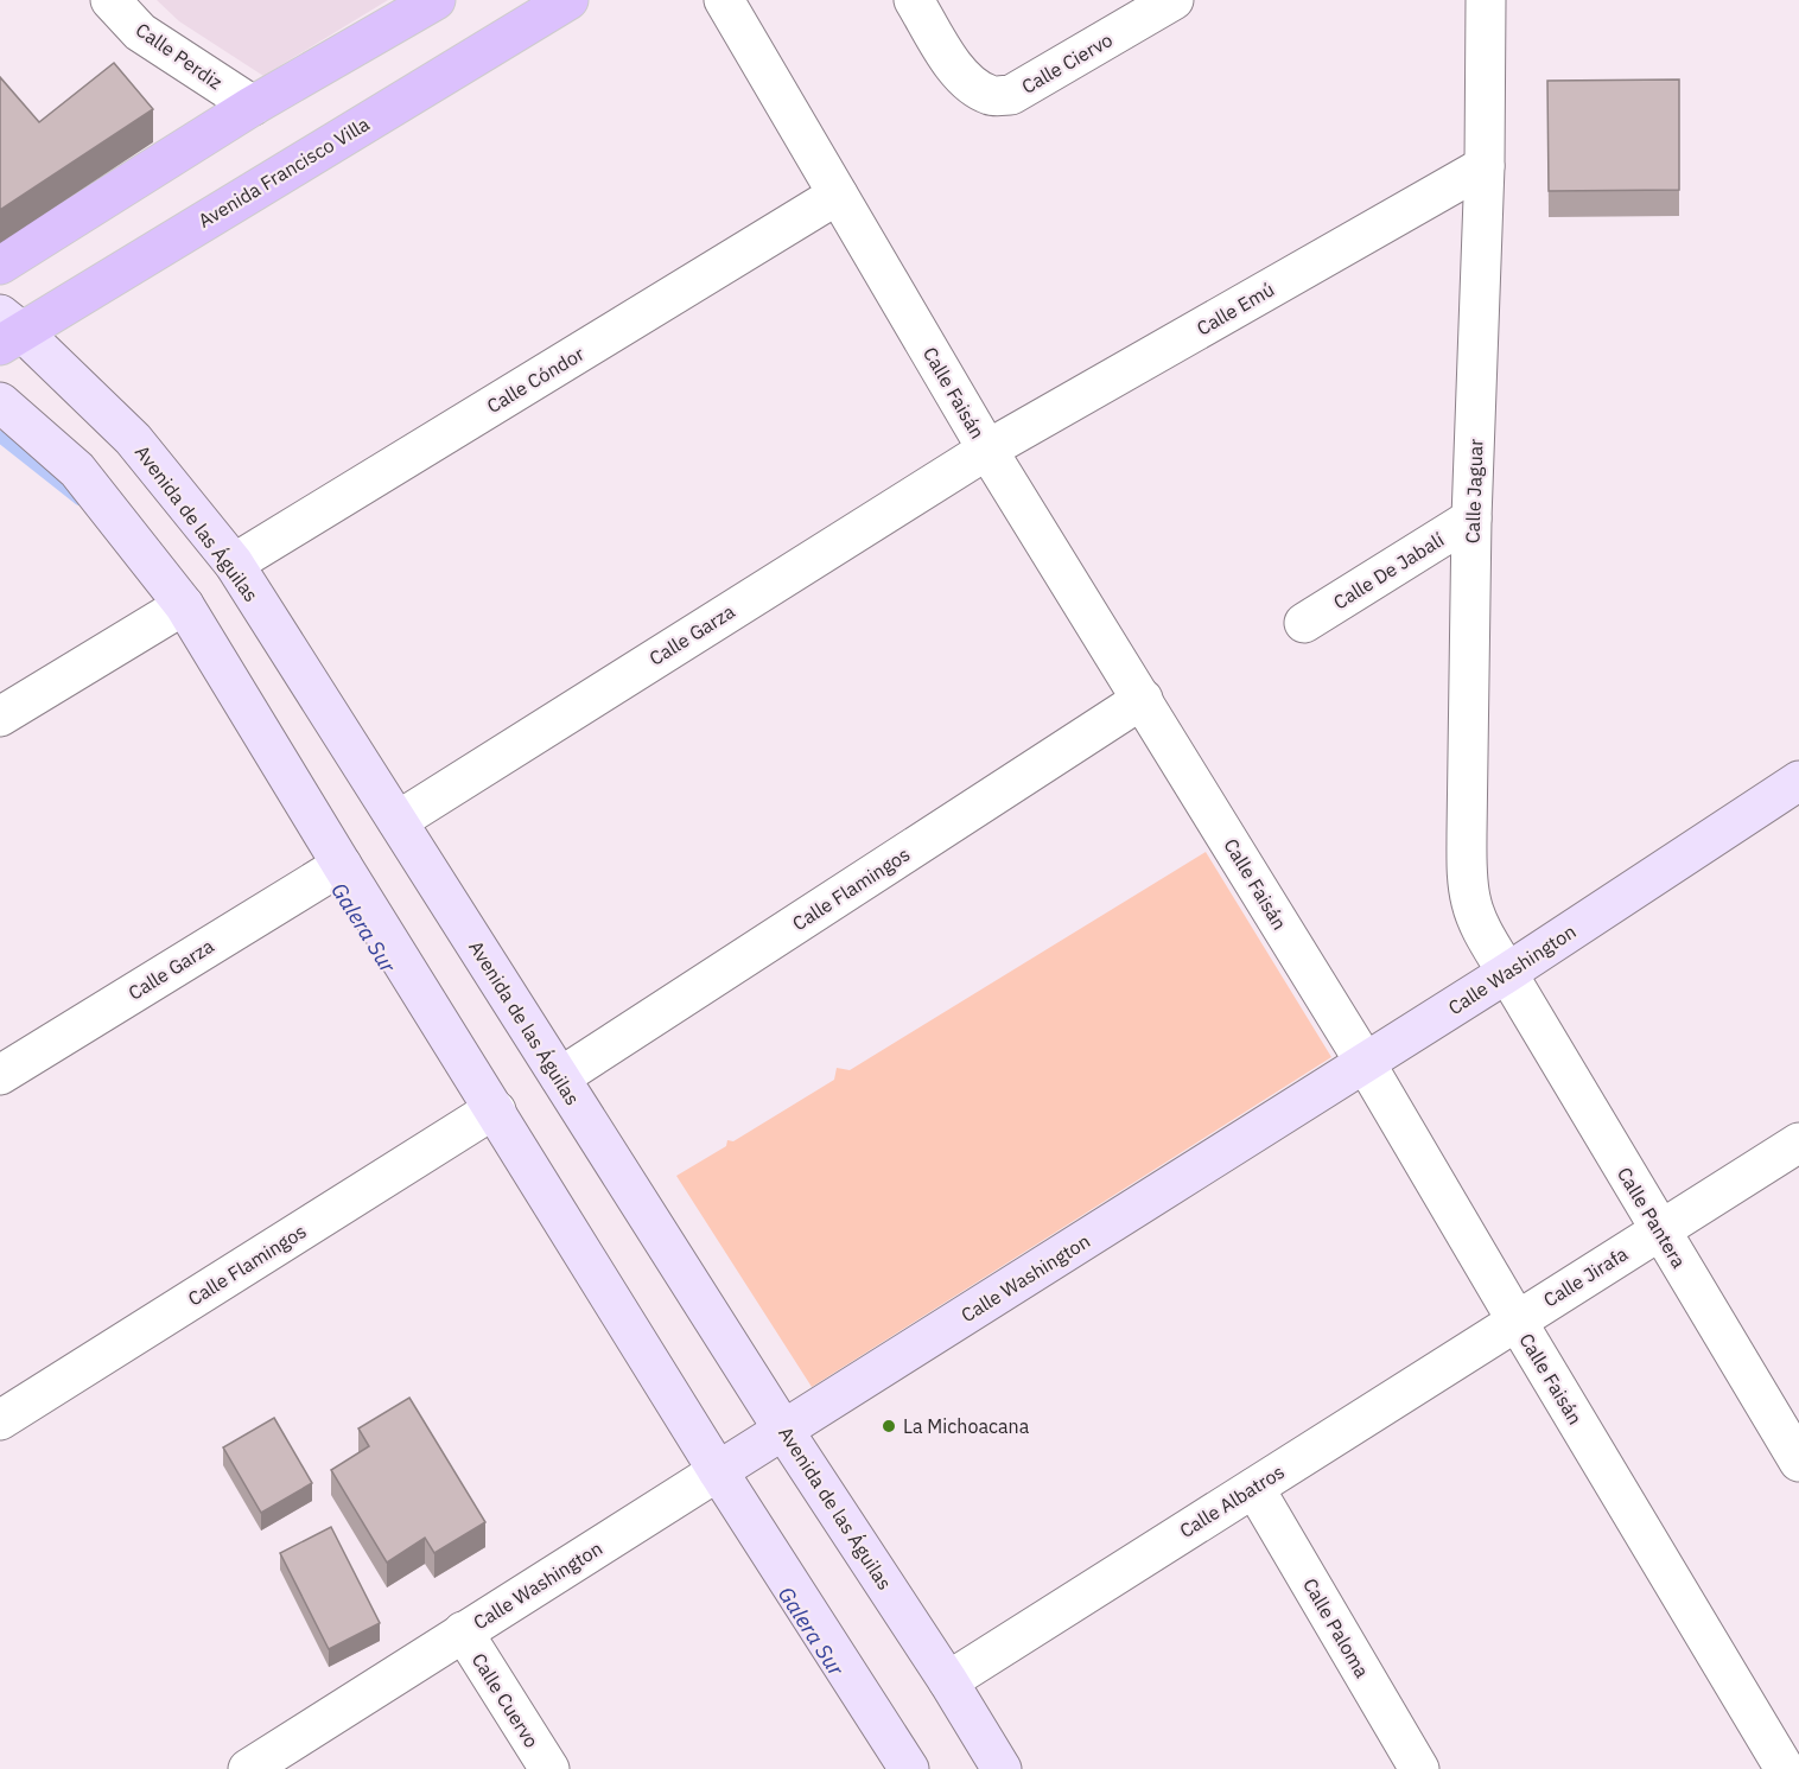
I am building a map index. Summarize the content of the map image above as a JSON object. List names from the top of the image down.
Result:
{
  "streets": {
    "main road": ["Avenida Francisco Villa"],
    "street": [
      "Calle Perdiz",
      "Calle Ciervo",
      "Calle Emú",
      "Calle Cóndor",
      "Calle Faisán",
      "Calle Jaguar",
      "Avenida de las Águilas",
      "Calle De Jabalí",
      "Calle Garza",
      "Calle Flamingos",
      "Calle Washington",
      "Calle Pantera",
      "Calle Jirafa",
      "Calle Albatros",
      "Calle Paloma",
      "Calle Cuervo"
    ]
  },
  "crossings": [
    ["Avenida Francisco Villa", "Avenida de las Águilas"],
    ["Calle Emú", "Calle Faisán"],
    ["Calle Emú", "Calle Jaguar"],
    ["Calle Emú", "Calle Garza"],
    ["Calle Cóndor", "Calle Faisán"],
    ["Calle Cóndor", "Avenida de las Águilas"],
    ["Calle Faisán", "Calle Garza"],
    ["Calle Faisán", "Calle Flamingos"],
    ["Calle Faisán", "Calle Washington"],
    ["Calle Faisán", "Calle Jirafa"],
    ["Calle Faisán", "Calle Albatros"],
    ["Calle Jaguar", "Calle De Jabalí"],
    ["Calle Jaguar", "Calle Washington"],
    ["Calle Jaguar", "Calle Pantera"],
    ["Avenida de las Águilas", "Calle Garza"],
    ["Avenida de las Águilas", "Calle Flamingos"],
    ["Avenida de las Águilas", "Calle Washington"],
    ["Avenida de las Águilas", "Calle Albatros"],
    ["Calle Washington", "Calle Pantera"],
    ["Calle Washington", "Calle Cuervo"],
    ["Calle Pantera", "Calle Jirafa"],
    ["Calle Jirafa", "Calle Albatros"],
    ["Calle Albatros", "Calle Paloma"]
  ],
  "water": ["Galera Sur"],
  "places": ["La Michoacana"]
}
